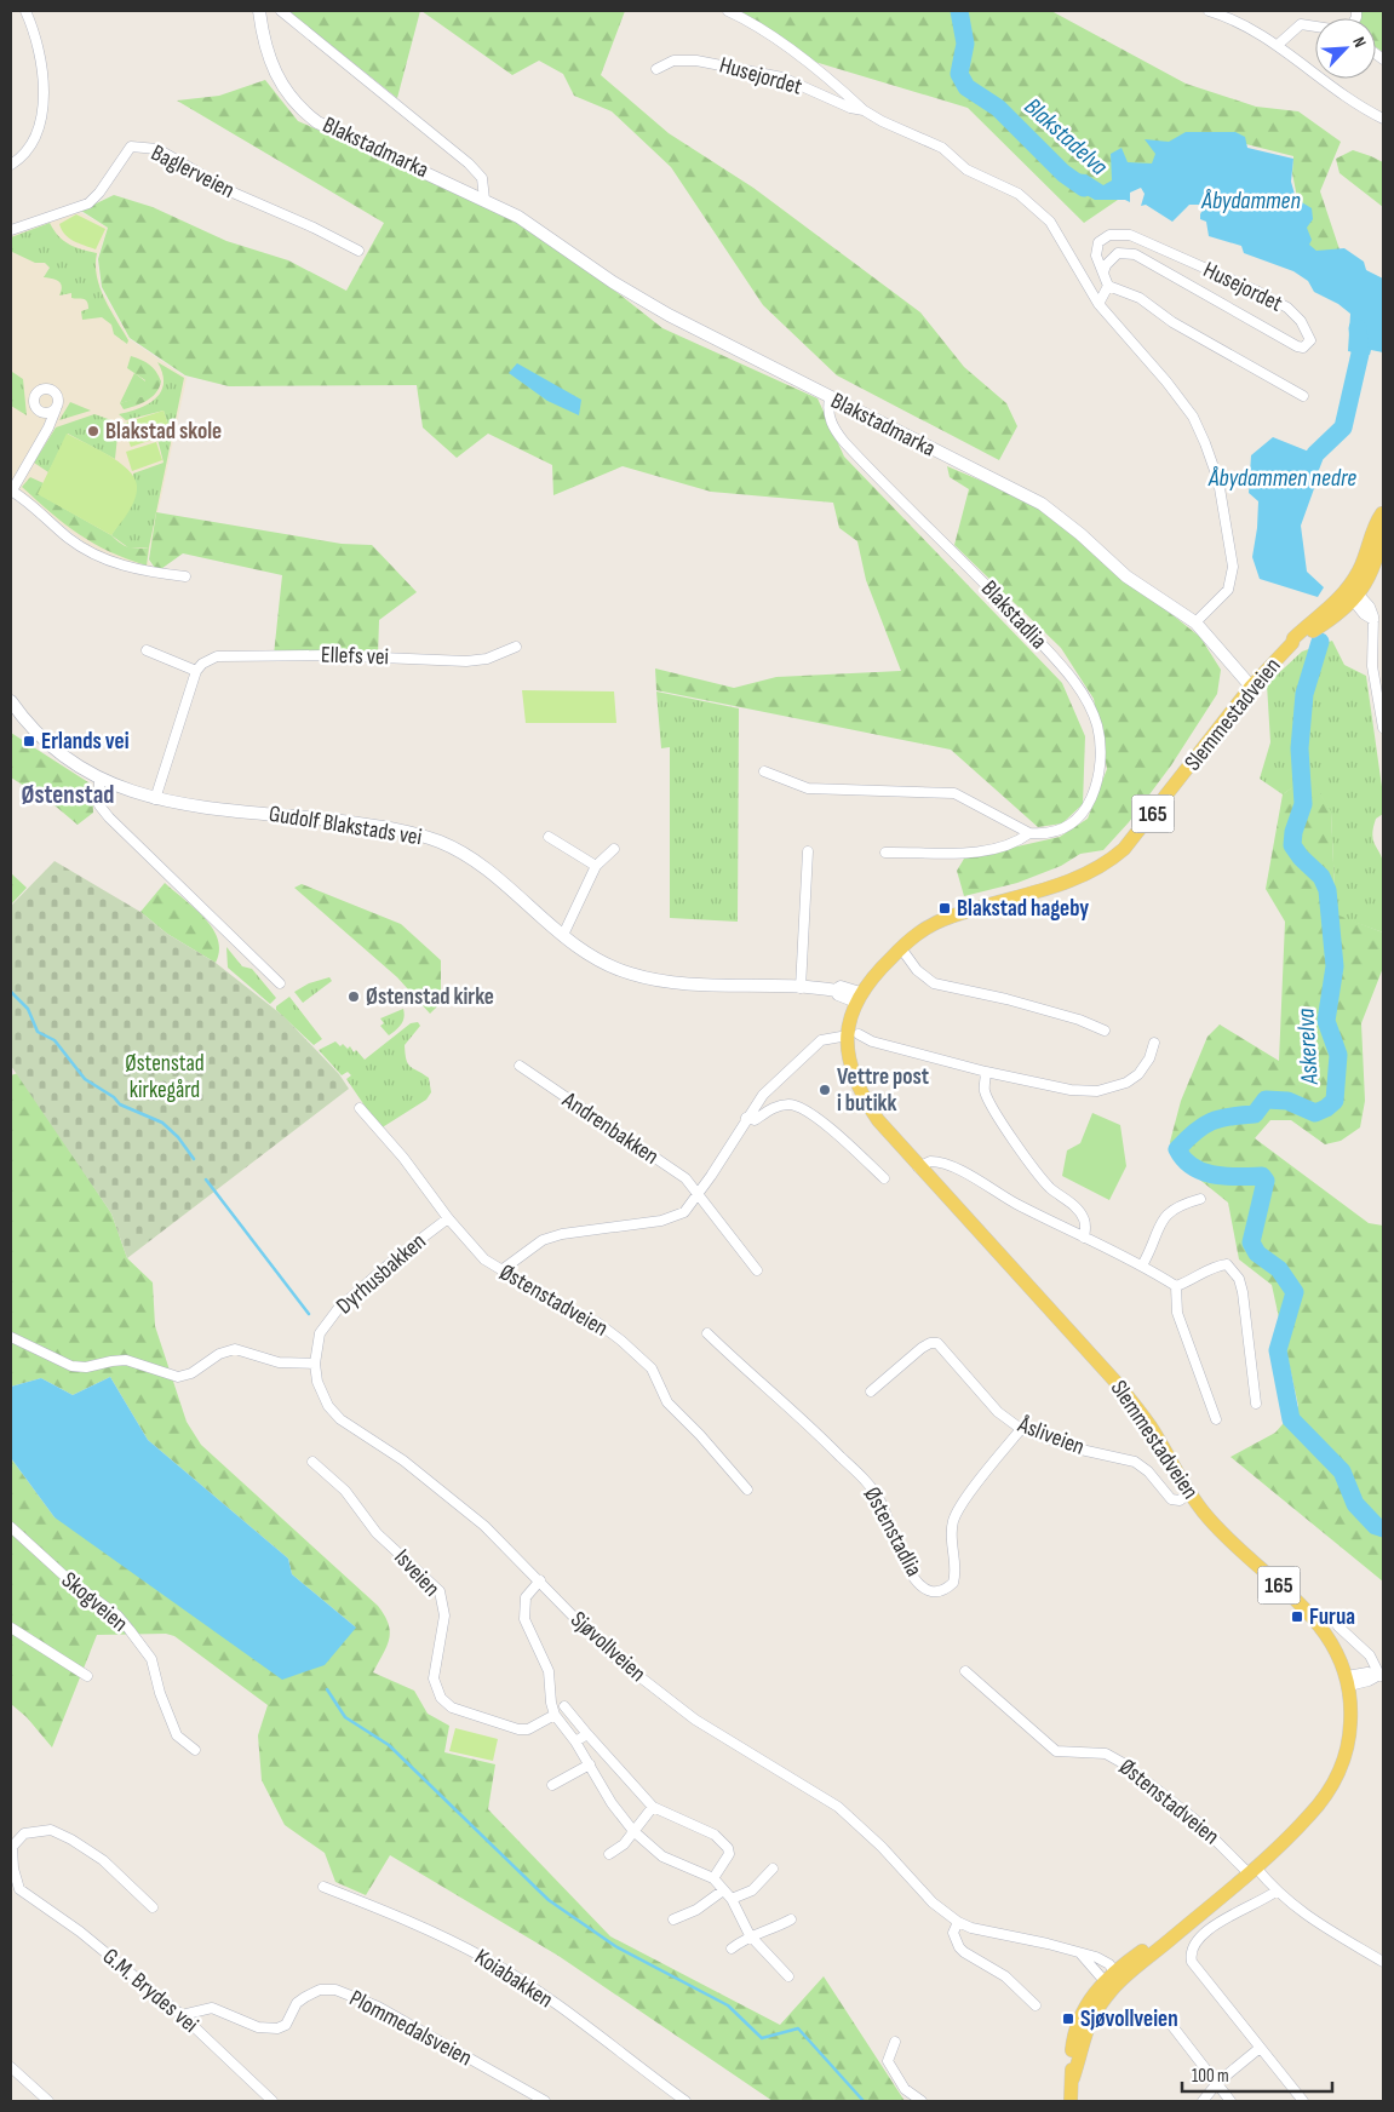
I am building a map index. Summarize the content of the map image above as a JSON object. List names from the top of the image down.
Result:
{
  "streets": {
    "main road": [
      "Blakstadmarka",
      "Slemmestadveien",
      "165",
      "Gudolf Blakstads vei"
    ],
    "street": [
      "Husejordet",
      "Baglerveien",
      "Blakstadlia",
      "Ellefs vei",
      "Andrenbakken",
      "Dyrhusbakken",
      "Østenstadveien",
      "Åsliveien",
      "Østenstadlia",
      "Isveien",
      "Skogveien",
      "Sjøvollveien",
      "Koiabakken",
      "G.M. Brydes vei",
      "Plommedalsveien"
    ]
  },
  "crossings": [
    ["Husejordet", "Blakstadmarka"],
    ["Blakstadmarka", "Blakstadlia"],
    ["Blakstadmarka", "Slemmestadveien"],
    ["Slemmestadveien", "Gudolf Blakstads vei"],
    ["Slemmestadveien", "Østenstadveien"],
    ["Slemmestadveien", "Åsliveien"],
    ["Slemmestadveien", "Sjøvollveien"],
    ["Dyrhusbakken", "Østenstadveien"],
    ["Dyrhusbakken", "Sjøvollveien"],
    ["Åsliveien", "Østenstadlia"],
    ["G.M. Brydes vei", "Plommedalsveien"]
  ],
  "districts": ["Østenstad"],
  "water": [
    "Blakstadelva",
    "Åbydammen",
    "Åbydammen nedre",
    "Askerelva"
  ],
  "parks": ["Østenstad kirkegård"],
  "places": {
    "other": ["Blakstad skole", "Østenstad kirke", "Vettre post i butikk"],
    "transit": [
      "Erlands vei",
      "Blakstad hageby",
      "Furua",
      "Sjøvollveien"
    ]
  },
  "scale_bar": "100 m",
  "north": "top right"
}
